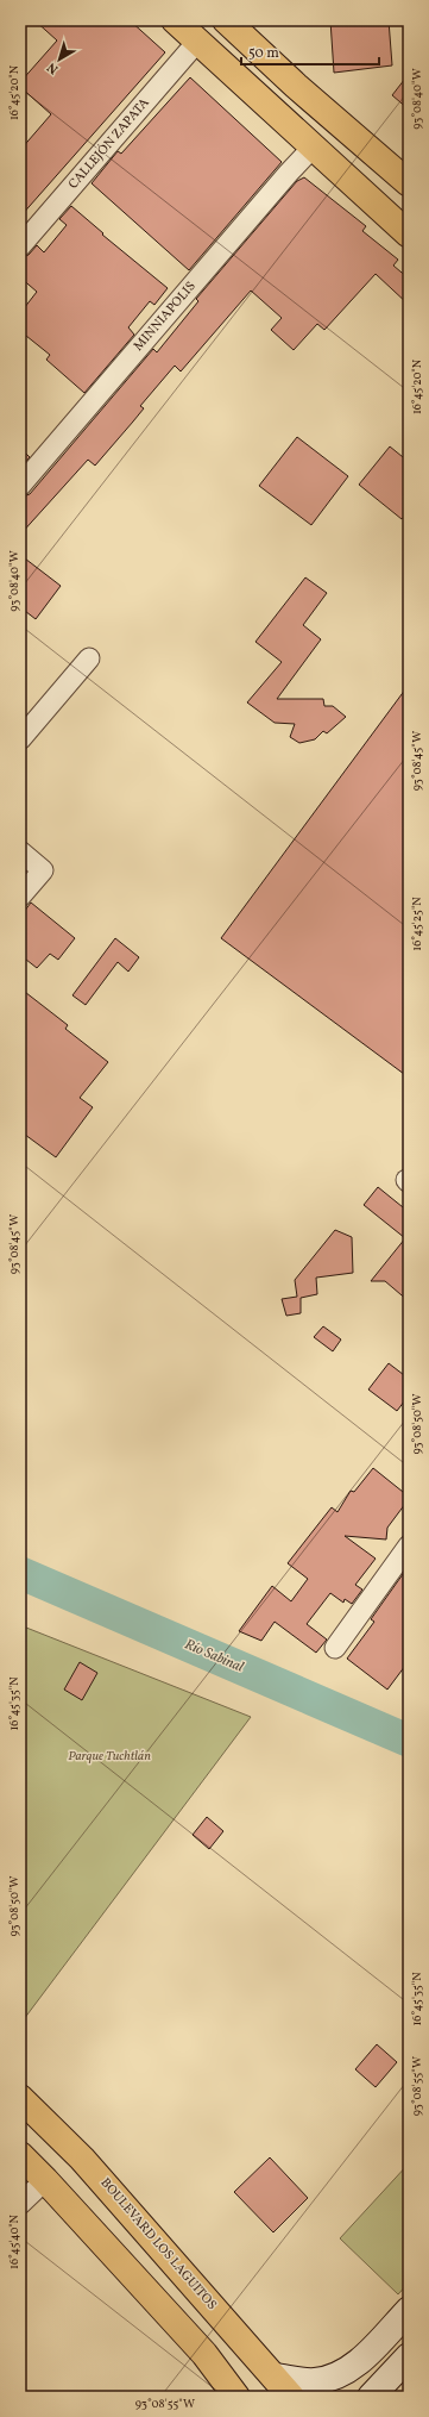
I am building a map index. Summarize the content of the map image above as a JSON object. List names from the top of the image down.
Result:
{
  "streets": {
    "main road": ["BOULEVARD LOS LAGUITOS"],
    "street": ["CALLEJÓN ZAPATA", "MINNIAPOLIS"]
  },
  "water": ["Río Sabinal"],
  "parks": ["Parque Tuchtlán"],
  "scale_bar": "50 m",
  "north": "bottom left",
  "coordinates": [
    "16°45'20\"N",
    "93°08'40\"W",
    "93°08'45\"W",
    "16°45'25\"N",
    "93°08'50\"W",
    "16°45'35\"N",
    "93°08'55\"W",
    "16°45'40\"N"
  ]
}
